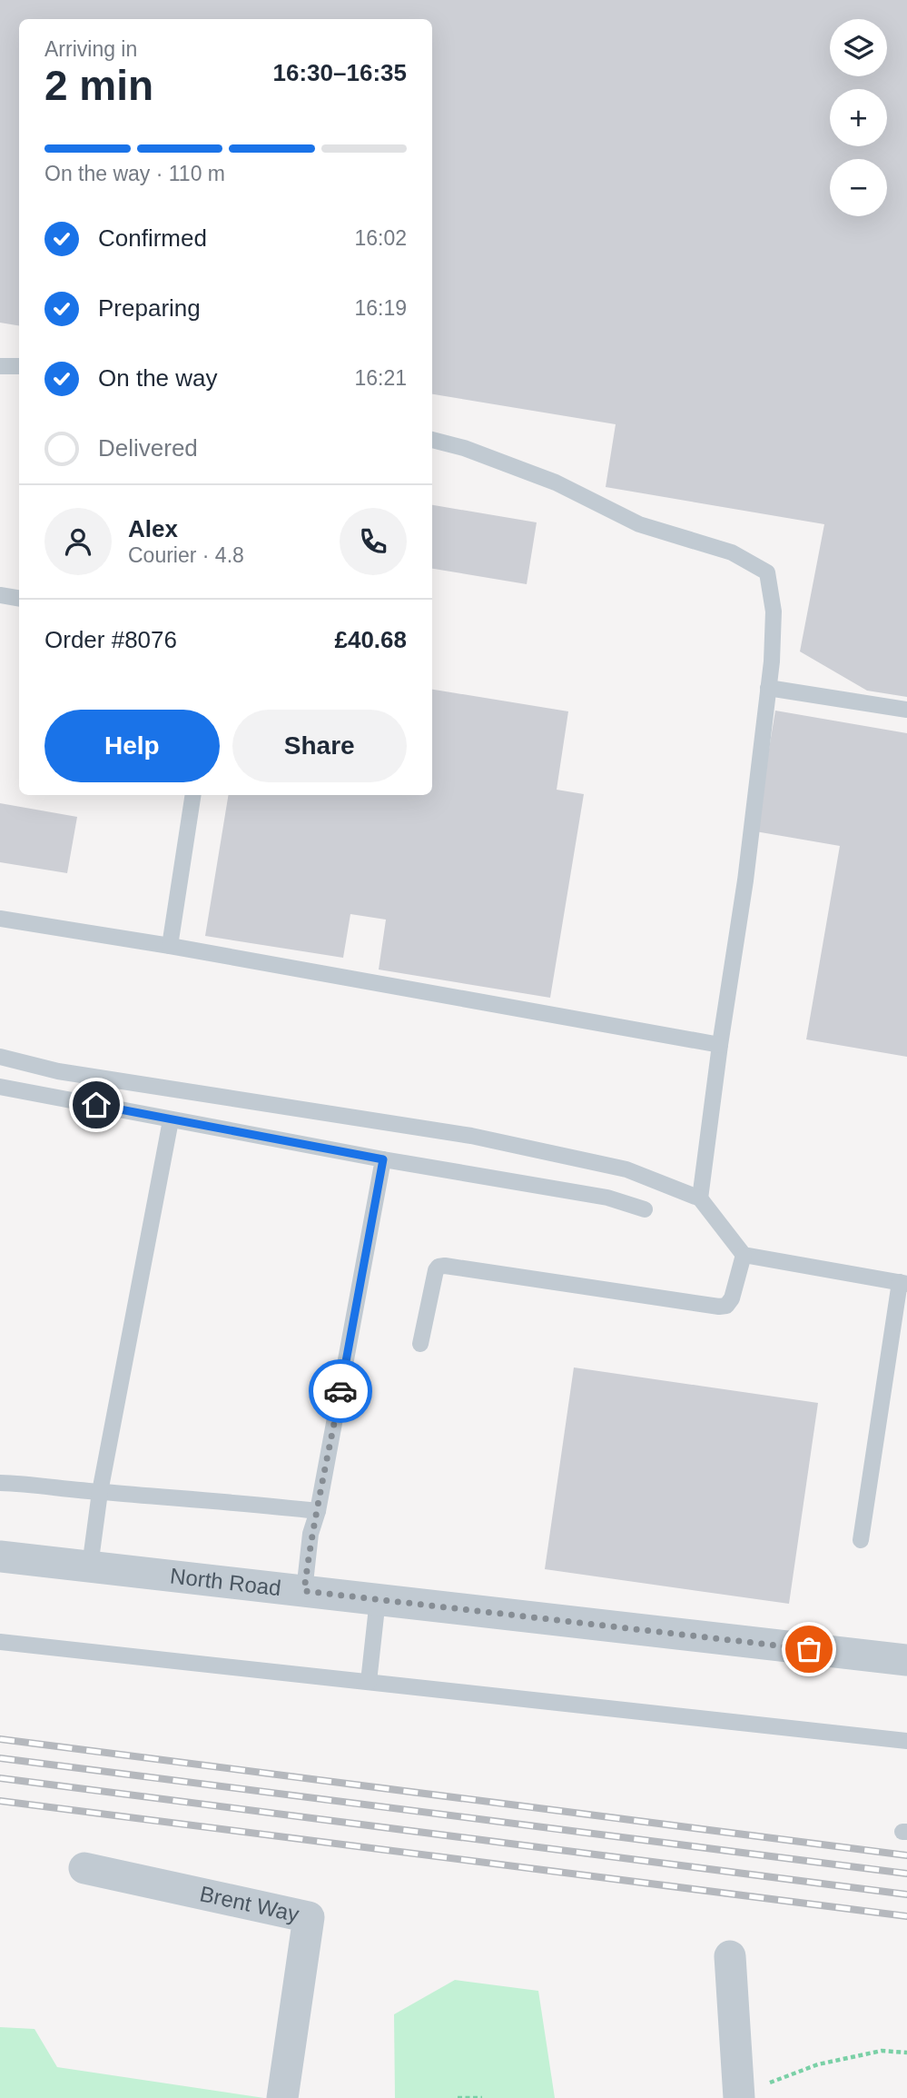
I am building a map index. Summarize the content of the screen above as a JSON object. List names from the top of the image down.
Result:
{
  "streets": {
    "street": ["North Road", "Brent Way"]
  },
  "page": {
    "map_buttons": ["+", "−"],
    "heading": ["2 min", "Arriving in", "16:30–16:35"],
    "panel": [
      "Alex",
      "Courier · 4.8",
      "Order #8076",
      "£40.68"
    ],
    "bar": "On the way · 110 m",
    "list": [
      ["Confirmed", "16:02"],
      ["Preparing", "16:19"],
      ["On the way", "16:21"],
      "Delivered"
    ],
    "buttons": ["Help", "Share"]
  }
}
